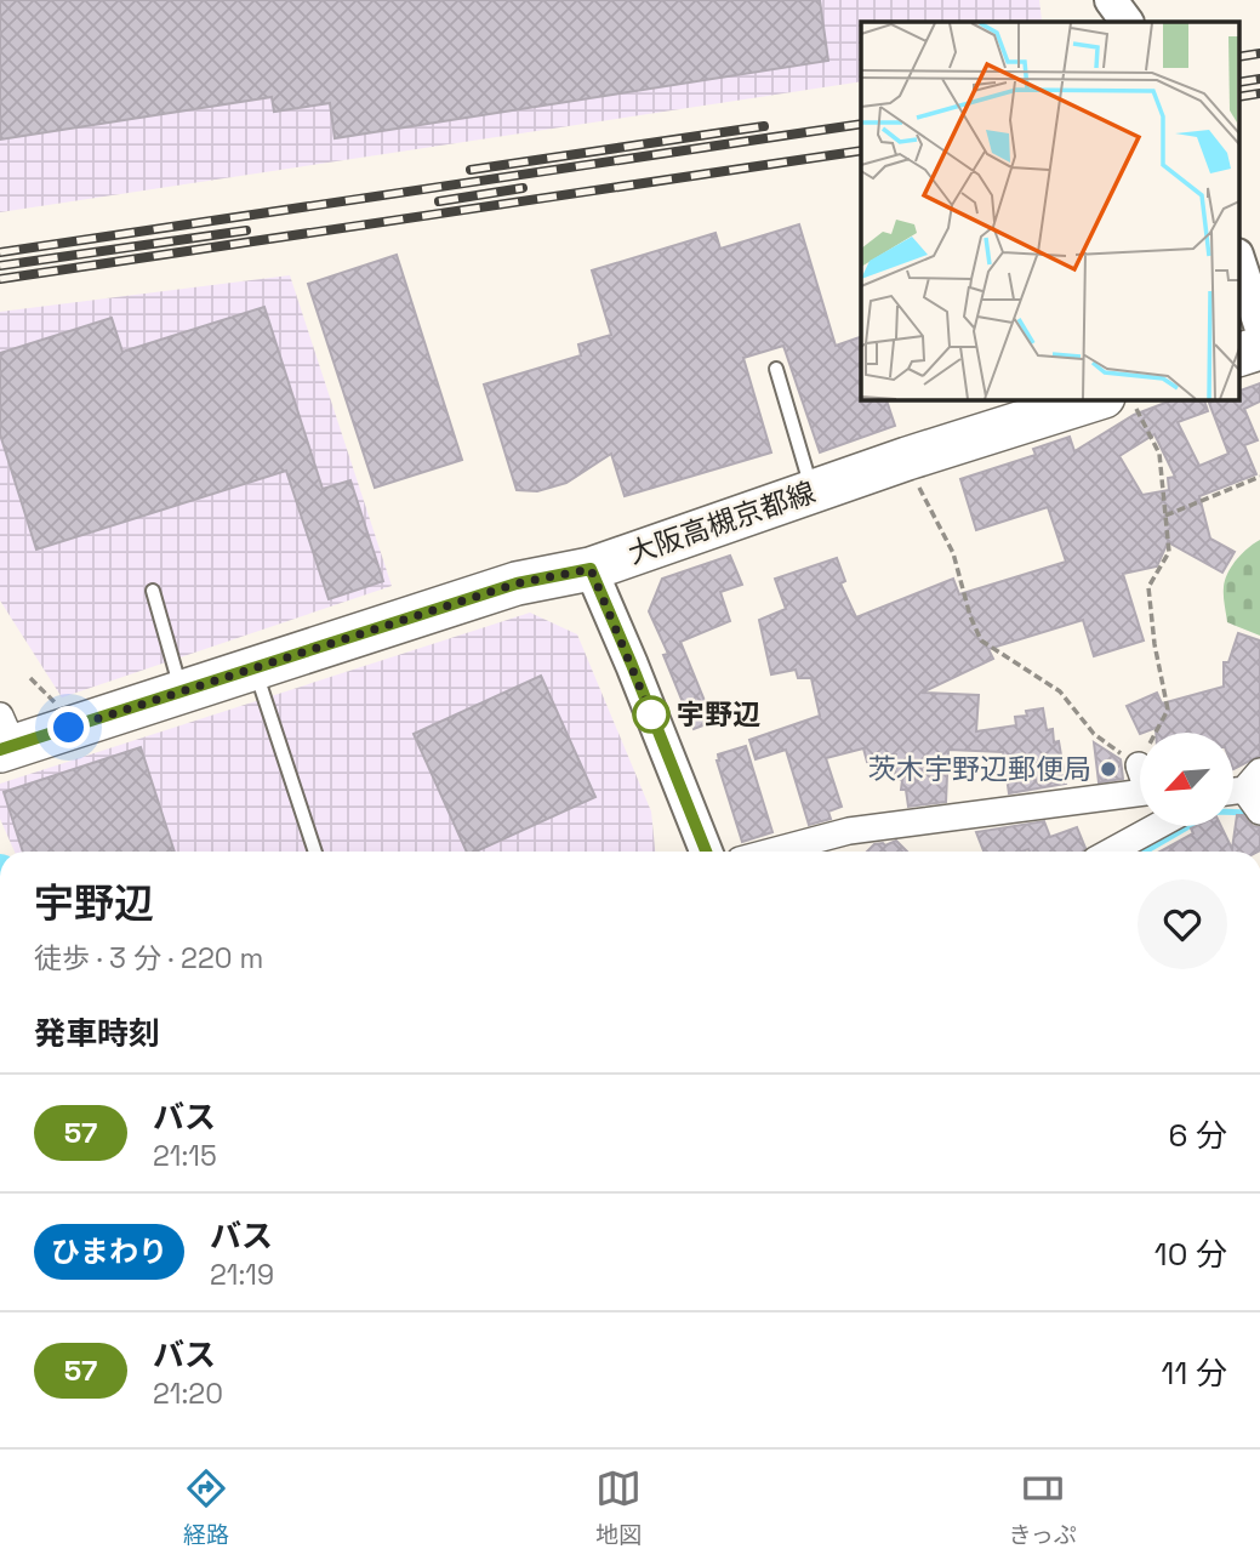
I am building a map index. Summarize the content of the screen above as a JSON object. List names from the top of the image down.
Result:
{
  "streets": {
    "main road": ["大阪高槻京都線"]
  },
  "places": ["宇野辺", "茨木宇野辺郵便局"],
  "lines": ["bus line 57"],
  "north": "bottom left",
  "page": {
    "heading": [
      ["宇野辺", "徒歩 · 3 分 · 220 m"],
      "発車時刻"
    ],
    "list": [
      {
        "mark": "57",
        "name": "バス",
        "note": "21:15",
        "value": "6 分"
      },
      {
        "mark": "ひまわり",
        "name": "バス",
        "note": "21:19",
        "value": "10 分"
      },
      {
        "mark": "57",
        "name": "バス",
        "note": "21:20",
        "value": "11 分"
      }
    ],
    "tabs": ["経路", "地図", "きっぷ"]
  }
}
